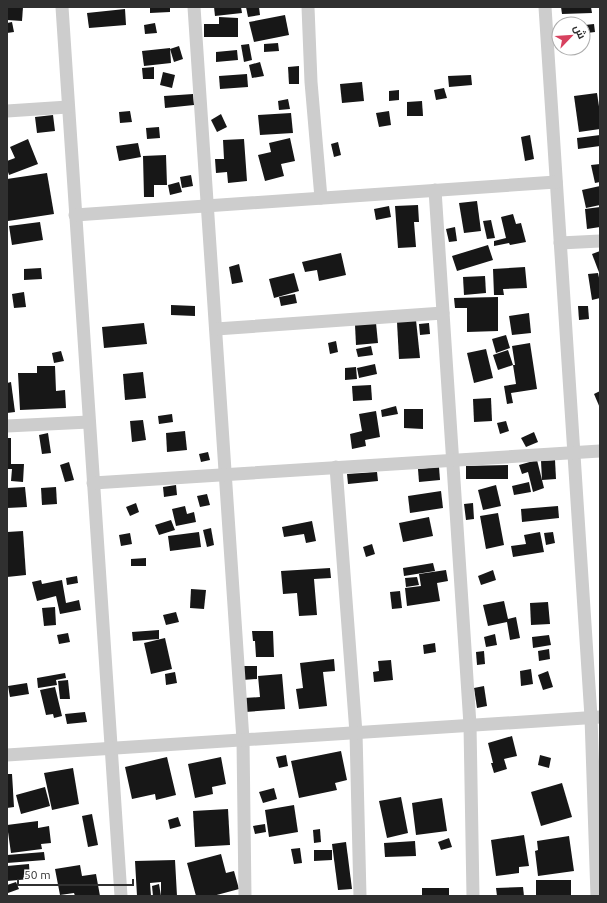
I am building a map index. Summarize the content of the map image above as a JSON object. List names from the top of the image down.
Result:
{
  "scale_bar": "50 m",
  "north": "top right"
}
